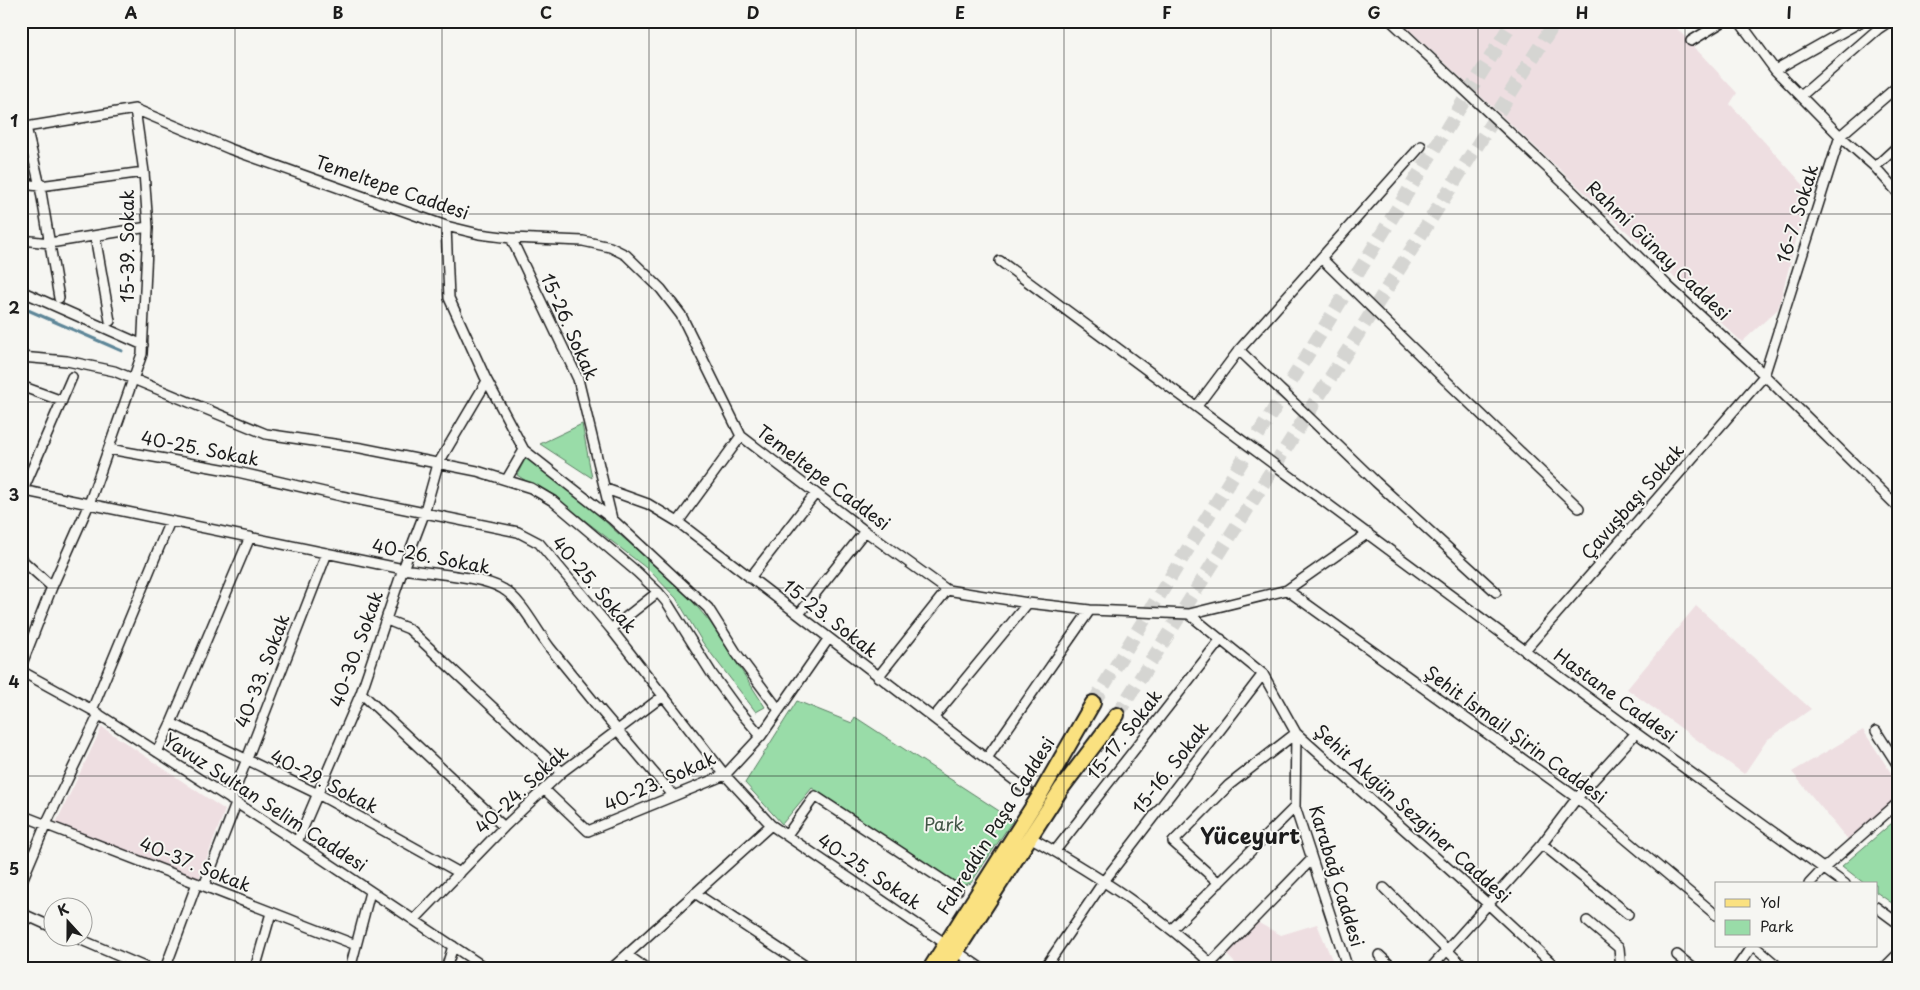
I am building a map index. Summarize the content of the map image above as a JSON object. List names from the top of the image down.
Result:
{
  "streets": {
    "main road": ["Fahreddin Paşa Caddesi"],
    "street": [
      "Temeltepe Caddesi",
      "16-7. Sokak",
      "15-39. Sokak",
      "Rahmi Günay Caddesi",
      "15-26. Sokak",
      "40-25. Sokak",
      "Çavuşbaşı Sokak",
      "40-26. Sokak",
      "15-23. Sokak",
      "40-30. Sokak",
      "40-33. Sokak",
      "Hastane Caddesi",
      "15-17. Sokak",
      "Şehit İsmail Şirin Caddesi",
      "15-16. Sokak",
      "40-29. Sokak",
      "40-23. Sokak",
      "40-24. Sokak",
      "Yavuz Sultan Selim Caddesi",
      "Şehit Akgün Sezginer Caddesi",
      "40-37. Sokak",
      "Karabağ Caddesi"
    ]
  },
  "crossings": [
    ["Temeltepe Caddesi", "15-39. Sokak"],
    ["Temeltepe Caddesi", "15-26. Sokak"],
    ["Temeltepe Caddesi", "Hastane Caddesi"],
    ["Temeltepe Caddesi", "Şehit İsmail Şirin Caddesi"],
    ["Temeltepe Caddesi", "Şehit Akgün Sezginer Caddesi"],
    ["16-7. Sokak", "Rahmi Günay Caddesi"],
    ["16-7. Sokak", "Çavuşbaşı Sokak"],
    ["15-39. Sokak", "40-25. Sokak"],
    ["15-39. Sokak", "40-26. Sokak"],
    ["Rahmi Günay Caddesi", "Çavuşbaşı Sokak"],
    ["15-26. Sokak", "15-23. Sokak"],
    ["40-25. Sokak", "40-30. Sokak"],
    ["40-25. Sokak", "40-23. Sokak"],
    ["40-25. Sokak", "40-24. Sokak"],
    ["40-25. Sokak", "Fahreddin Paşa Caddesi"],
    ["Çavuşbaşı Sokak", "Hastane Caddesi"],
    ["40-26. Sokak", "40-30. Sokak"],
    ["40-26. Sokak", "40-33. Sokak"],
    ["40-26. Sokak", "40-23. Sokak"],
    ["40-26. Sokak", "40-24. Sokak"],
    ["15-23. Sokak", "40-23. Sokak"],
    ["40-30. Sokak", "40-29. Sokak"],
    ["40-30. Sokak", "Yavuz Sultan Selim Caddesi"],
    ["40-33. Sokak", "40-29. Sokak"],
    ["40-33. Sokak", "Yavuz Sultan Selim Caddesi"],
    ["40-33. Sokak", "40-37. Sokak"],
    ["15-17. Sokak", "Şehit Akgün Sezginer Caddesi"],
    ["15-16. Sokak", "Şehit Akgün Sezginer Caddesi"],
    ["40-29. Sokak", "40-24. Sokak"],
    ["40-23. Sokak", "40-24. Sokak"],
    ["40-24. Sokak", "Yavuz Sultan Selim Caddesi"],
    ["Şehit Akgün Sezginer Caddesi", "Karabağ Caddesi"]
  ],
  "districts": ["Yüceyurt"],
  "parks": ["Park"],
  "legend": ["Yol", "Park"],
  "north": "top",
  "grid": {
    "columns": [
      "A",
      "B",
      "C",
      "D",
      "E",
      "F",
      "G",
      "H",
      "I"
    ],
    "rows": [
      "1",
      "2",
      "3",
      "4",
      "5"
    ]
  }
}
